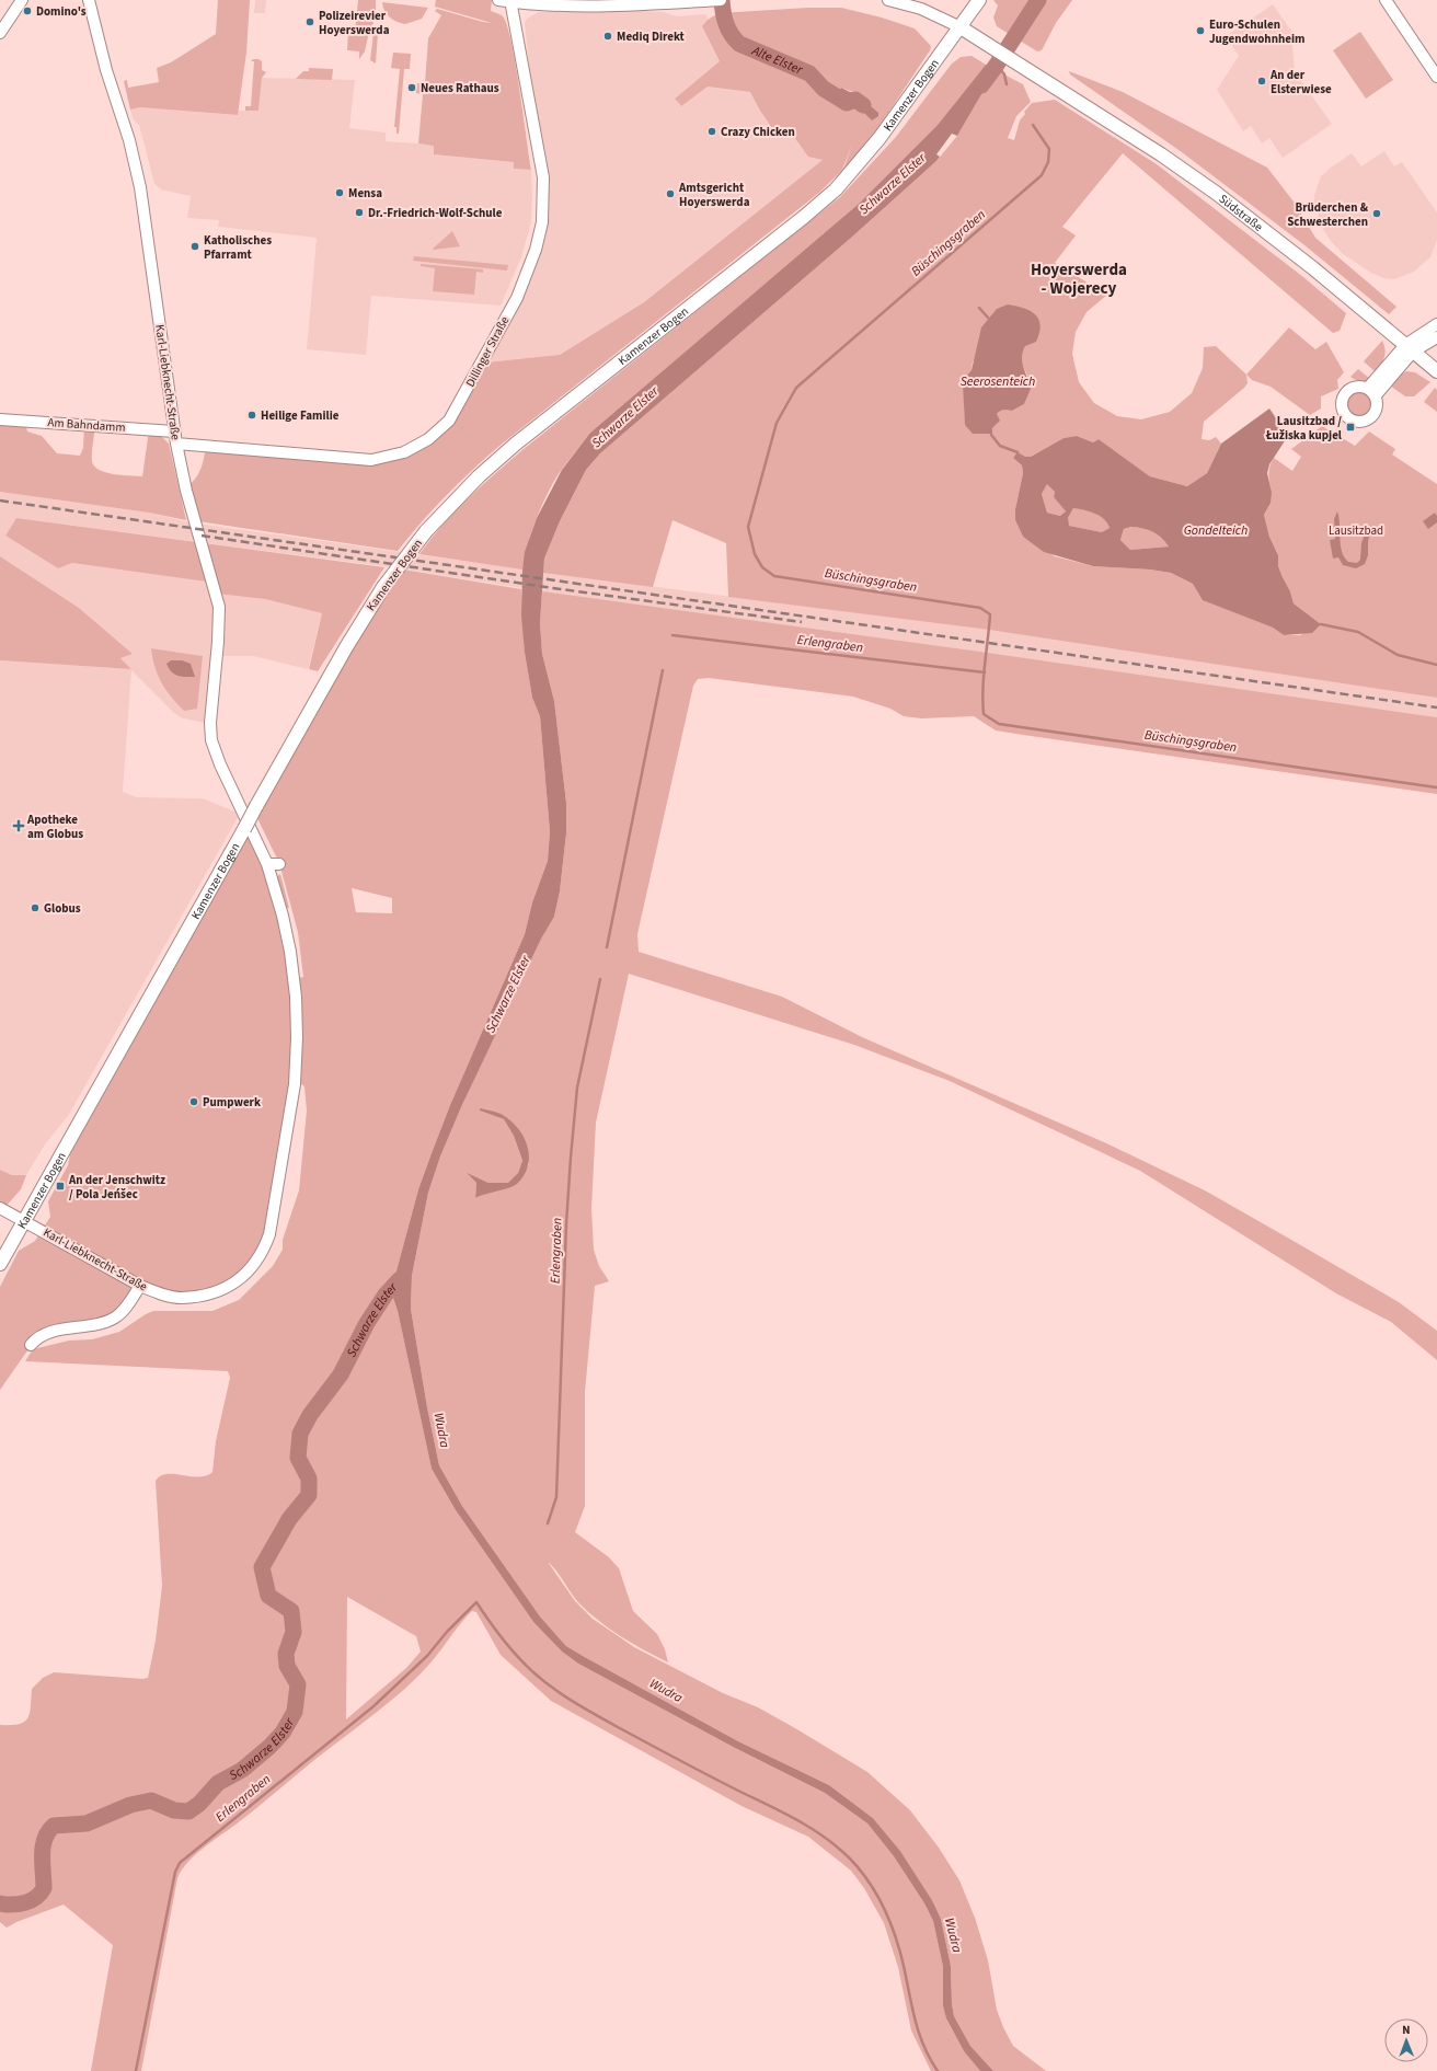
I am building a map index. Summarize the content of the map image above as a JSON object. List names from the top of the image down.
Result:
{
  "streets": {
    "main road": ["Kamenzer Bogen", "Südstraße"],
    "street": ["Dillinger Straße", "Karl-Liebknecht-Straße", "Am Bahndamm"]
  },
  "crossings": [
    ["Kamenzer Bogen", "Südstraße"],
    ["Kamenzer Bogen", "Karl-Liebknecht-Straße"],
    ["Dillinger Straße", "Karl-Liebknecht-Straße"],
    ["Karl-Liebknecht-Straße", "Am Bahndamm"]
  ],
  "districts": ["Hoyerswerda - Wojerecy"],
  "water": [
    "Alte Elster",
    "Schwarze Elster",
    "Büschingsgraben",
    "Seerosenteich",
    "Gondelteich",
    "Erlengraben",
    "Wudra"
  ],
  "parks": ["Lausitzbad"],
  "places": {
    "other": [
      "Domino's",
      "Polizeirevier Hoyerswerda",
      "Euro-Schulen Jugendwohnheim",
      "Mediq Direkt",
      "An der Elsterwiese",
      "Neues Rathaus",
      "Crazy Chicken",
      "Mensa",
      "Amtsgericht Hoyerswerda",
      "Dr.-Friedrich-Wolf-Schule",
      "Brüderchen & Schwesterchen",
      "Katholisches Pfarramt",
      "Heilige Familie",
      "Globus",
      "Pumpwerk"
    ],
    "transit": ["Lausitzbad / Łužiska kupjel", "An der Jenschwitz / Pola Jeńšec"],
    "health": ["Apotheke am Globus"]
  },
  "north": "top"
}
